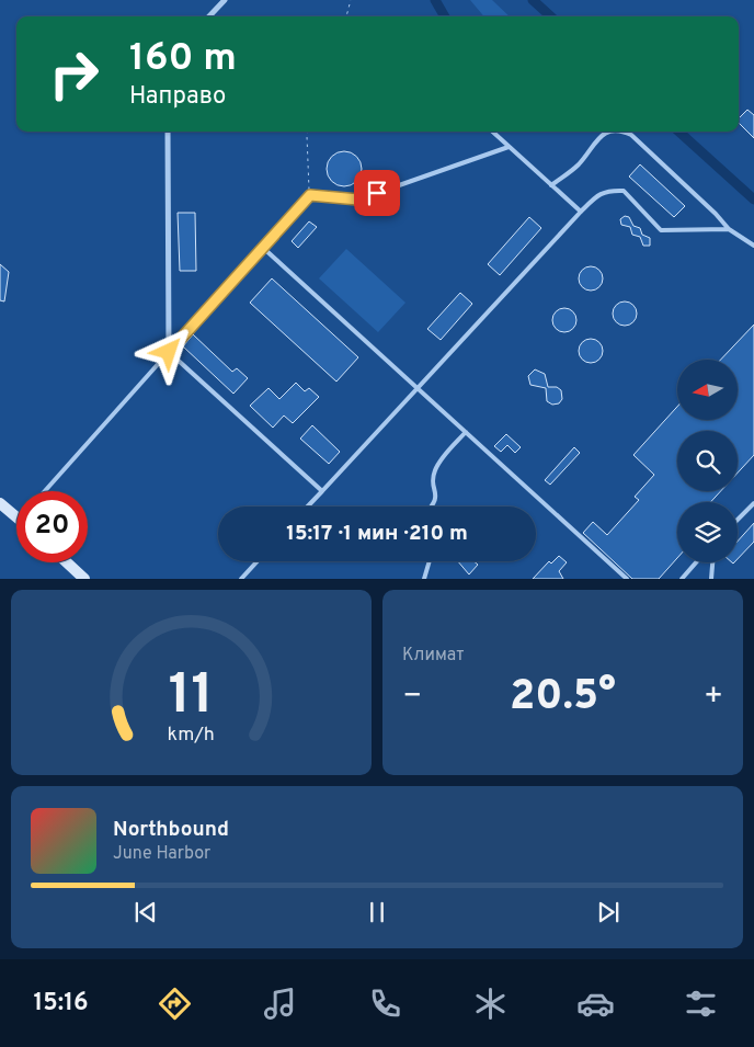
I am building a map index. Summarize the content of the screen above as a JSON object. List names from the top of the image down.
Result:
{
  "north": "left",
  "page": {
    "turn": ["160 m", "Направо"],
    "limit": "20",
    "trip": "15:17 · 1 мин · 210 m",
    "tile": "Климат",
    "heat": ["−", "20.5°", "+"],
    "song": ["Northbound", "June Harbor"],
    "tabs": "15:16",
    "gauge": ["11", "km/h"]
  }
}
